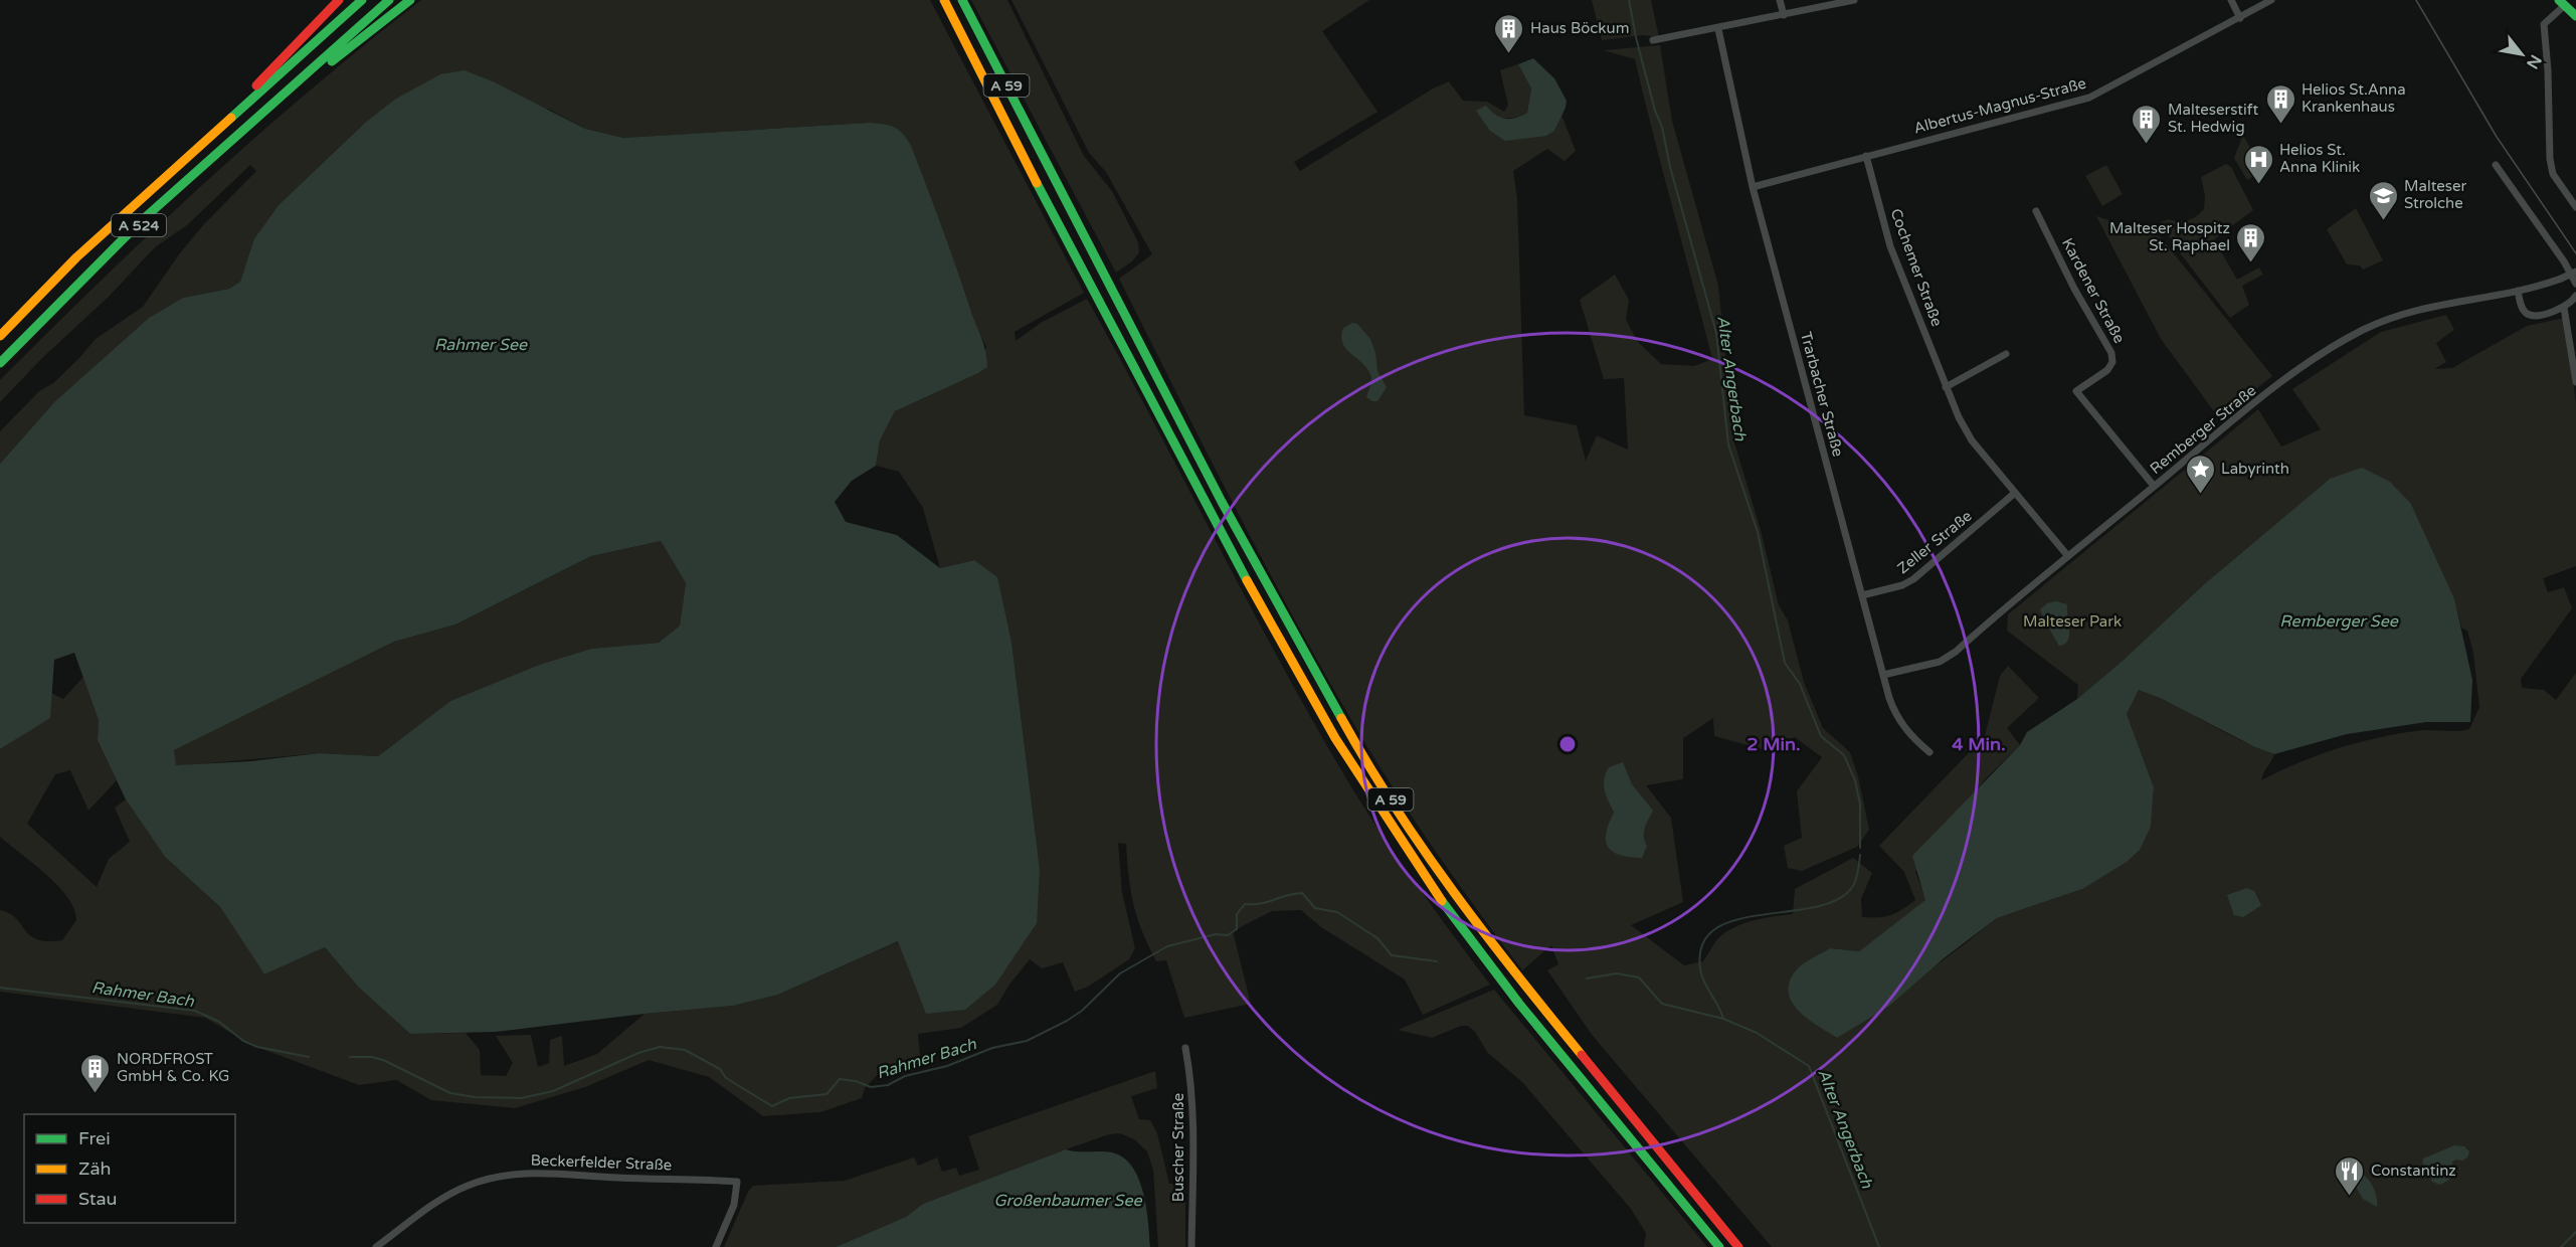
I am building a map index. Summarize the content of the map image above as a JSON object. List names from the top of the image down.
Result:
{
  "streets": {
    "main road": ["A 59", "A 524"],
    "street": [
      "Albertus-Magnus-Straße",
      "Cochemer Straße",
      "Kardener Straße",
      "Trarbacher Straße",
      "Remberger Straße",
      "Zeller Straße",
      "Buscher Straße",
      "Beckerfelder Straße"
    ]
  },
  "crossings": [
    ["Albertus-Magnus-Straße", "Cochemer Straße"],
    ["Albertus-Magnus-Straße", "Trarbacher Straße"],
    ["Cochemer Straße", "Remberger Straße"],
    ["Cochemer Straße", "Zeller Straße"],
    ["Kardener Straße", "Remberger Straße"],
    ["Trarbacher Straße", "Remberger Straße"],
    ["Trarbacher Straße", "Zeller Straße"]
  ],
  "water": [
    "Rahmer See",
    "Alter Angerbach",
    "Remberger See",
    "Rahmer Bach",
    "Großenbaumer See"
  ],
  "parks": ["Malteser Park"],
  "places": {
    "building": [
      "Haus Böckum",
      "Helios St.Anna Krankenhaus",
      "Malteserstift St. Hedwig",
      "Malteser Hospitz St. Raphael",
      "NORDFROST GmbH & Co. KG"
    ],
    "hospital": ["Helios St. Anna Klinik"],
    "school or university": ["Malteser Strolche"],
    "place": ["Labyrinth"],
    "restaurant": ["Constantinz"]
  },
  "legend": ["Frei", "Zäh", "Stau"],
  "north": "bottom right",
  "rings": ["2 Min.", "4 Min."]
}
